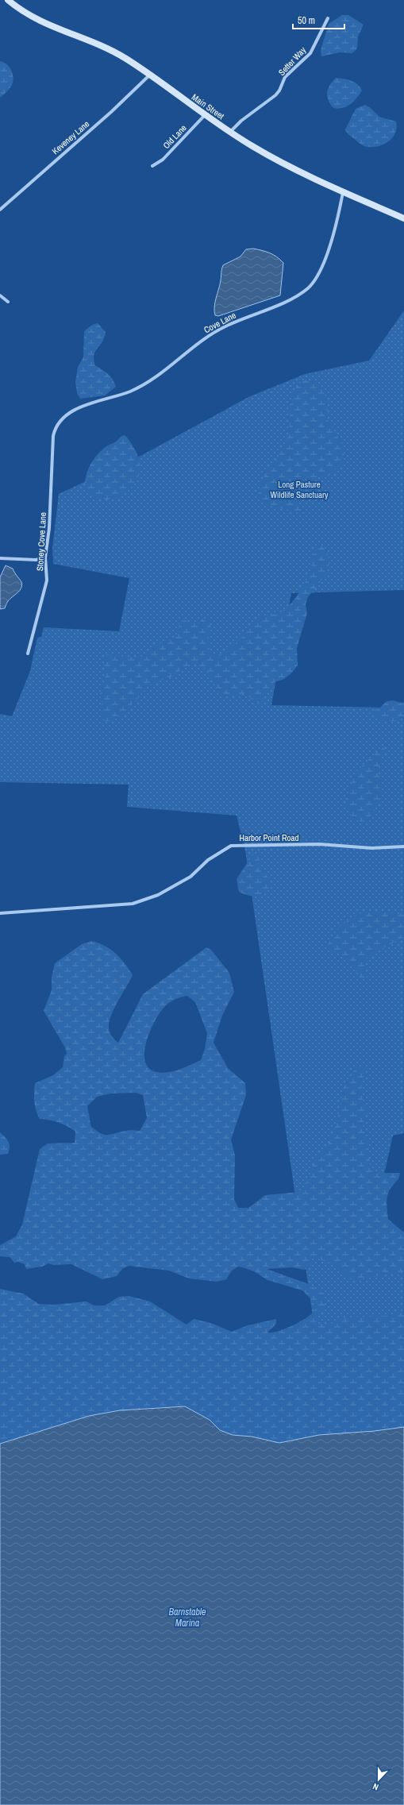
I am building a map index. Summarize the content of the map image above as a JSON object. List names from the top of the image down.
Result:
{
  "streets": {
    "main road": ["Main Street"],
    "street": [
      "Setter Way",
      "Old Lane",
      "Keveney Lane",
      "Cove Lane",
      "Stoney Cove Lane",
      "Harbor Point Road"
    ]
  },
  "crossings": [
    ["Setter Way", "Main Street"],
    ["Main Street", "Old Lane"],
    ["Main Street", "Keveney Lane"],
    ["Main Street", "Cove Lane"],
    ["Cove Lane", "Stoney Cove Lane"]
  ],
  "water": ["Barnstable Marina"],
  "parks": ["Long Pasture Wildlife Sanctuary"],
  "scale_bar": "50 m",
  "north": "bottom"
}
